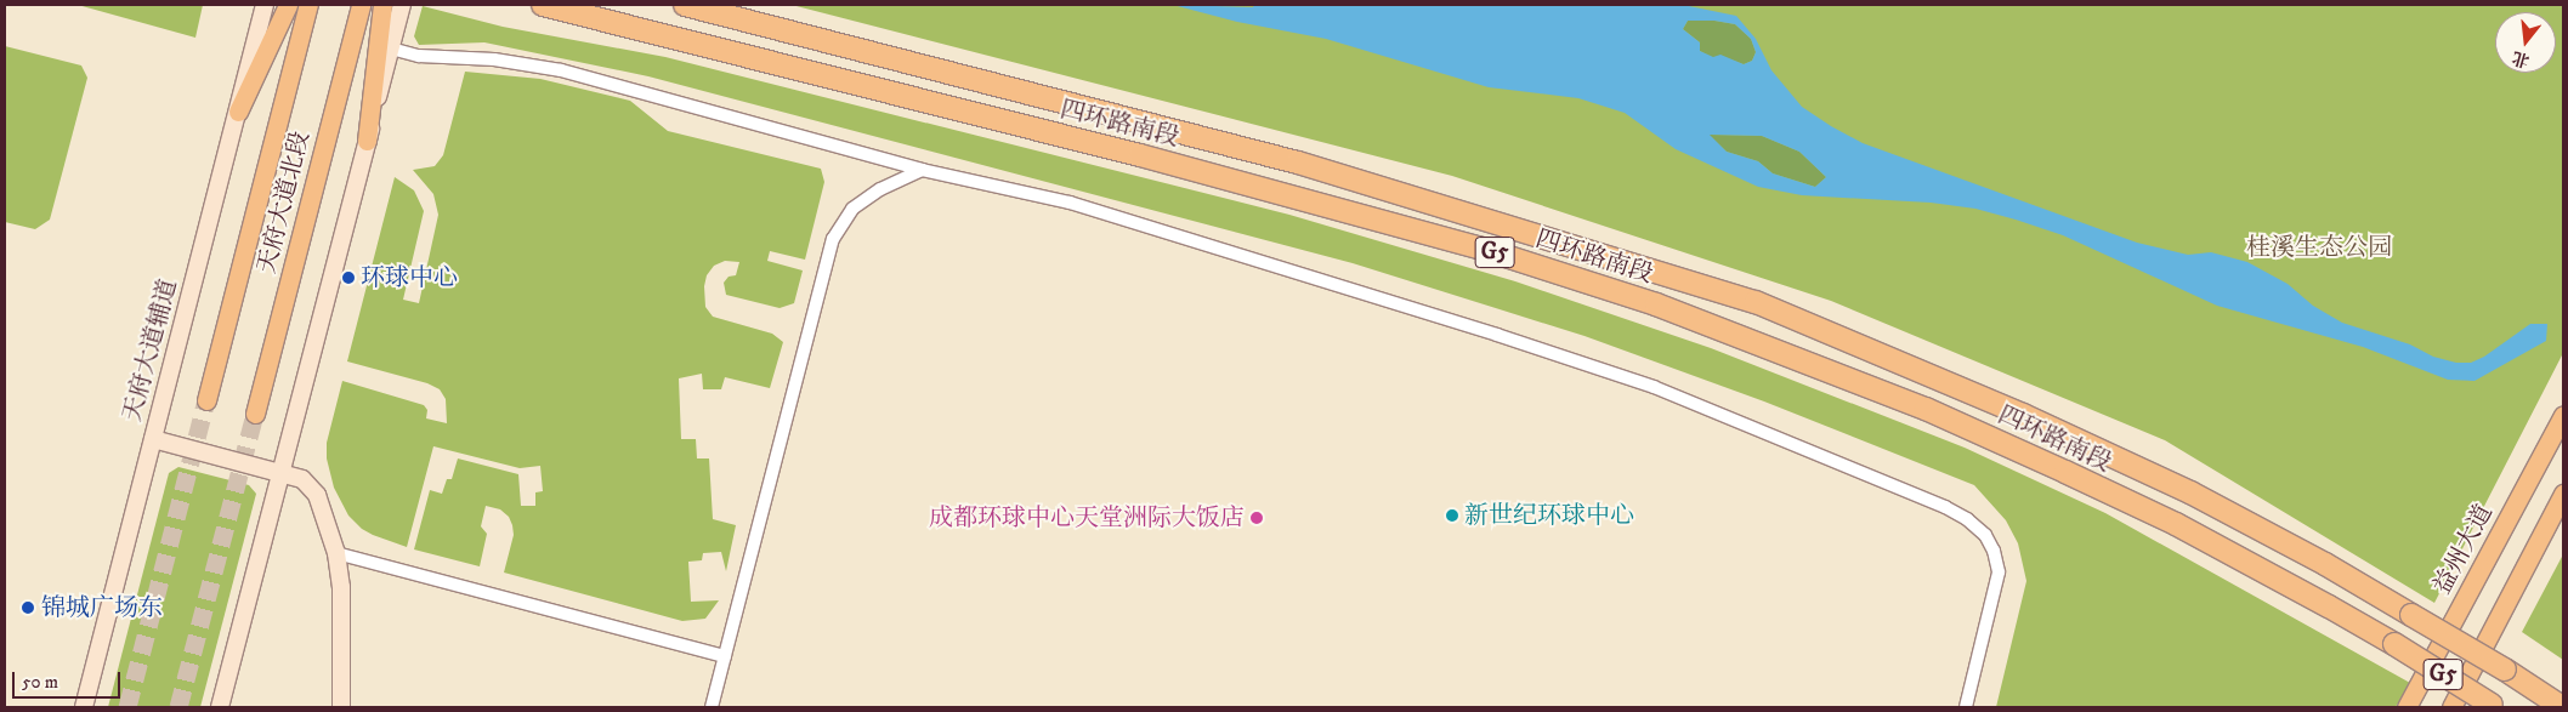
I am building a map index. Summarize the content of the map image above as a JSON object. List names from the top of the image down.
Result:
{
  "streets": {
    "highway": ["四环路南段", "G5"],
    "main road": ["天府大道北段", "益州大道"],
    "street": ["天府大道辅道"]
  },
  "parks": ["桂溪生态公园"],
  "places": [
    "环球中心",
    "新世纪环球中心",
    "成都环球中心天堂洲际大饭店",
    "锦城广场东"
  ],
  "scale_bar": "50 m",
  "north": "bottom"
}
